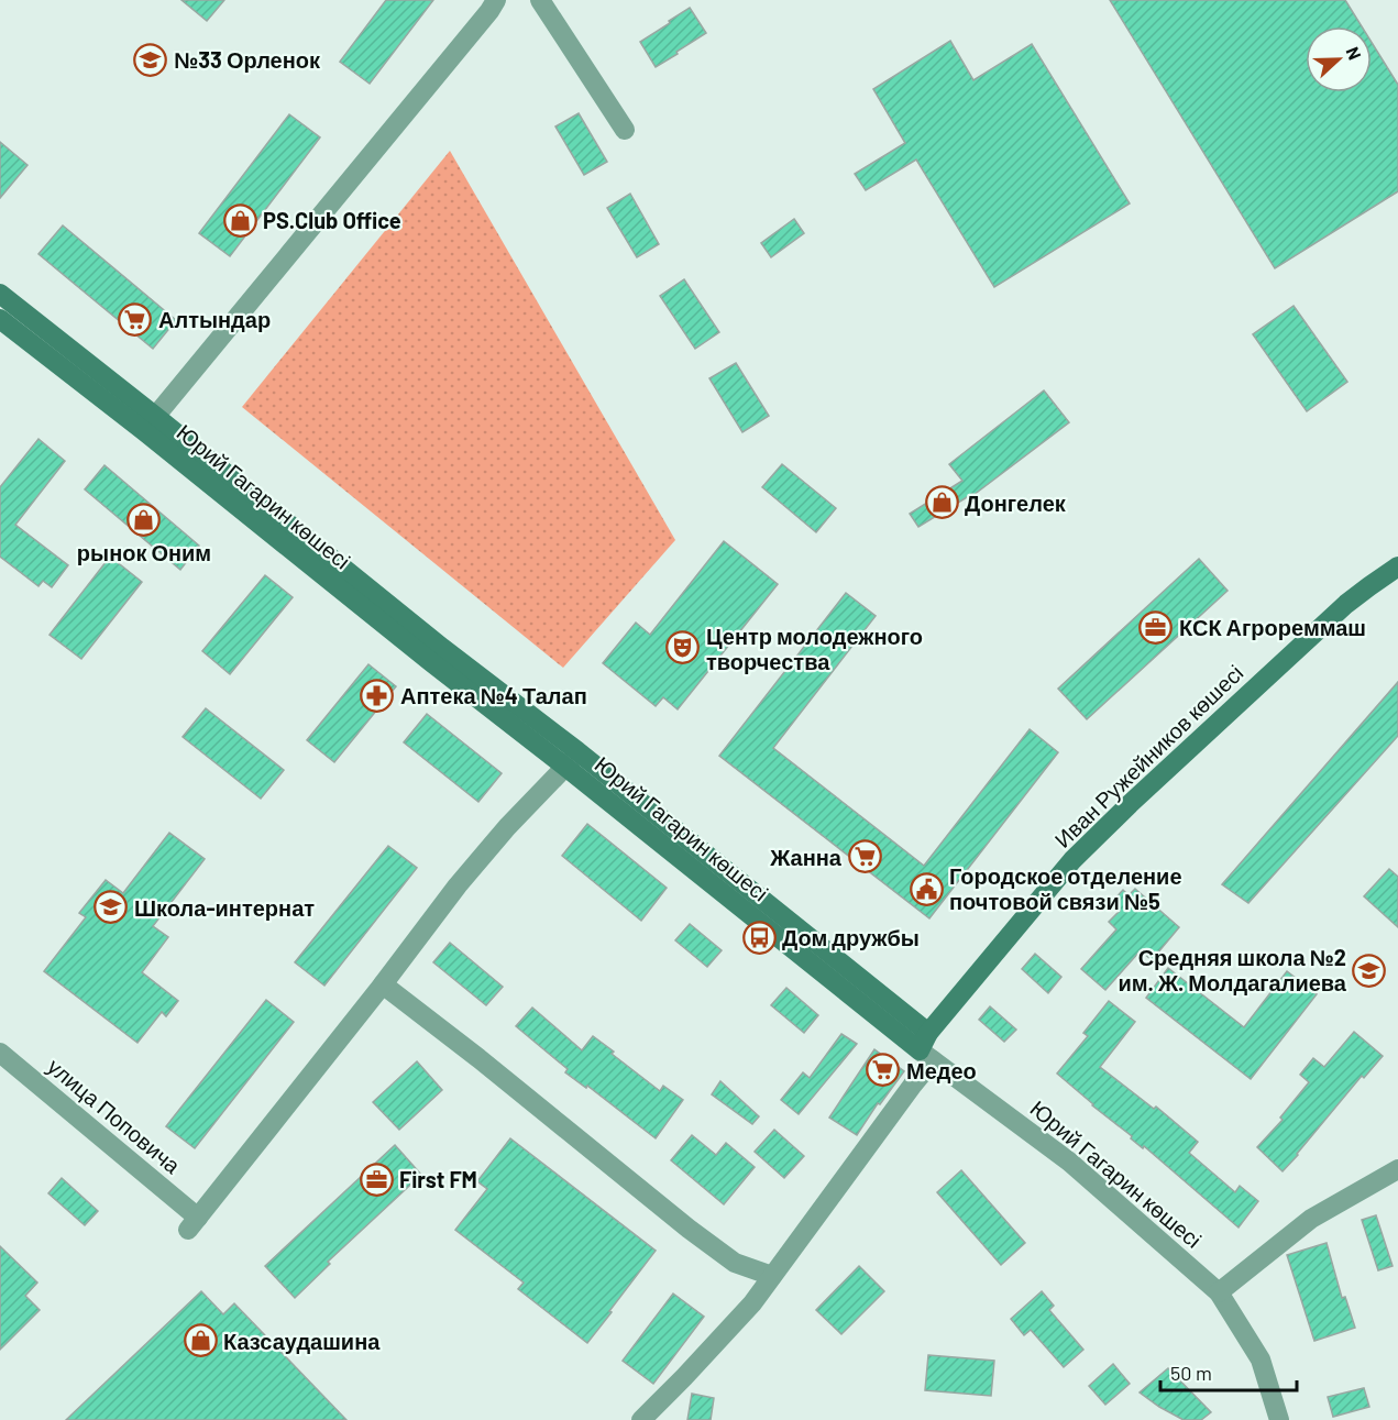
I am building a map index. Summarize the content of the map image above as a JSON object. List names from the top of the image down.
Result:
{
  "streets": {
    "main road": ["Юрий Гагарин көшесі", "Иван Ружейников көшесі"],
    "street": ["улица Поповича"]
  },
  "crossings": [
    ["Юрий Гагарин көшесі", "Иван Ружейников көшесі"]
  ],
  "places": {
    "school or university": ["№33 Орленок", "Школа-интернат", "Средняя школа №2 им. Ж. Молдагалиева"],
    "shop": [
      "PS.Club Office",
      "Донгелек",
      "рынок Оним",
      "Казсаудашина"
    ],
    "supermarket": ["Алтындар", "Жанна", "Медео"],
    "office": ["КСК Агрореммаш", "First FM"],
    "theatre": ["Центр молодежного творчества"],
    "pharmacy": ["Аптека №4 Талап"],
    "public building": ["Городское отделение почтовой связи №5"],
    "bus stop": ["Дом дружбы"]
  },
  "scale_bar": "50 m",
  "north": "right"
}
